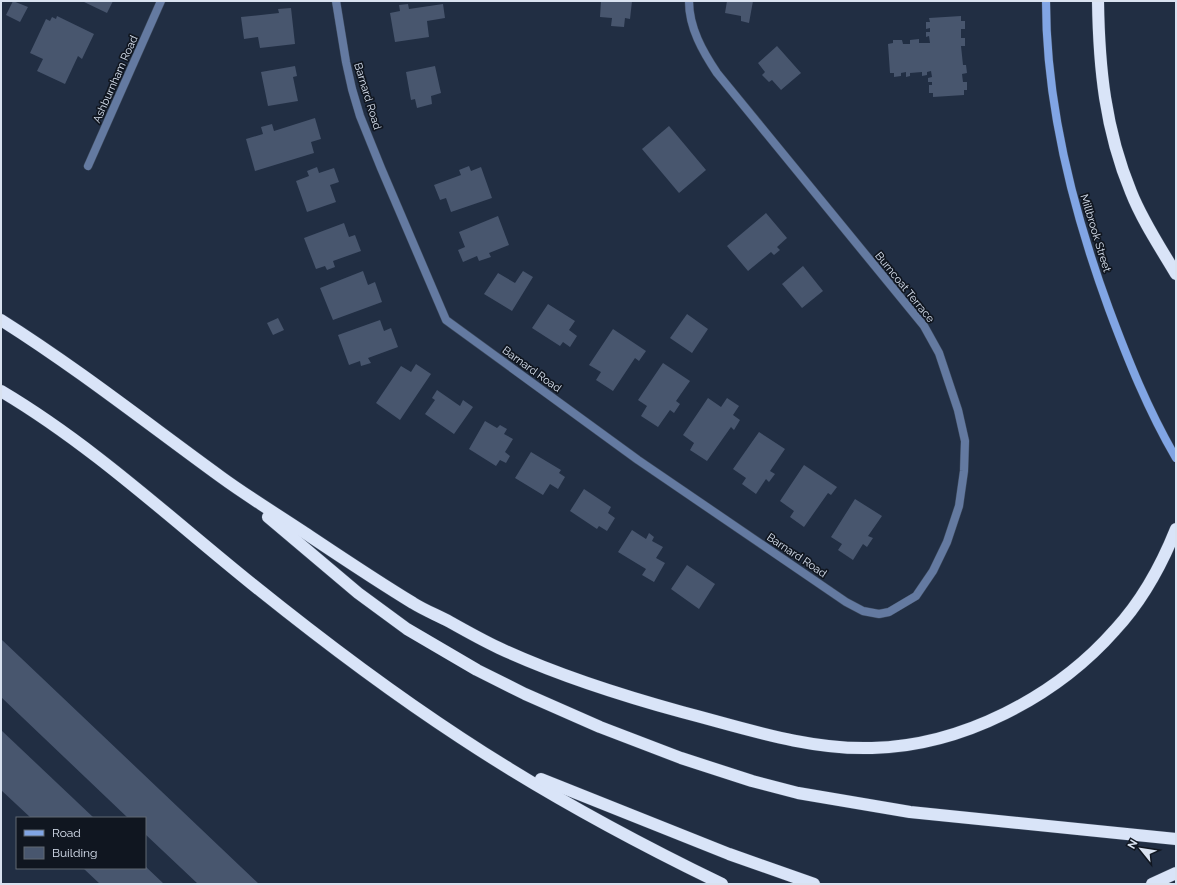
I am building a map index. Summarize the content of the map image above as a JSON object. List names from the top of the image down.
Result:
{
  "streets": {
    "main road": ["Millbrook Street"],
    "street": ["Ashburnham Road", "Barnard Road", "Burncoat Terrace"]
  },
  "crossings": [
    ["Barnard Road", "Burncoat Terrace"]
  ],
  "legend": ["Road", "Building"],
  "north": "top left"
}
